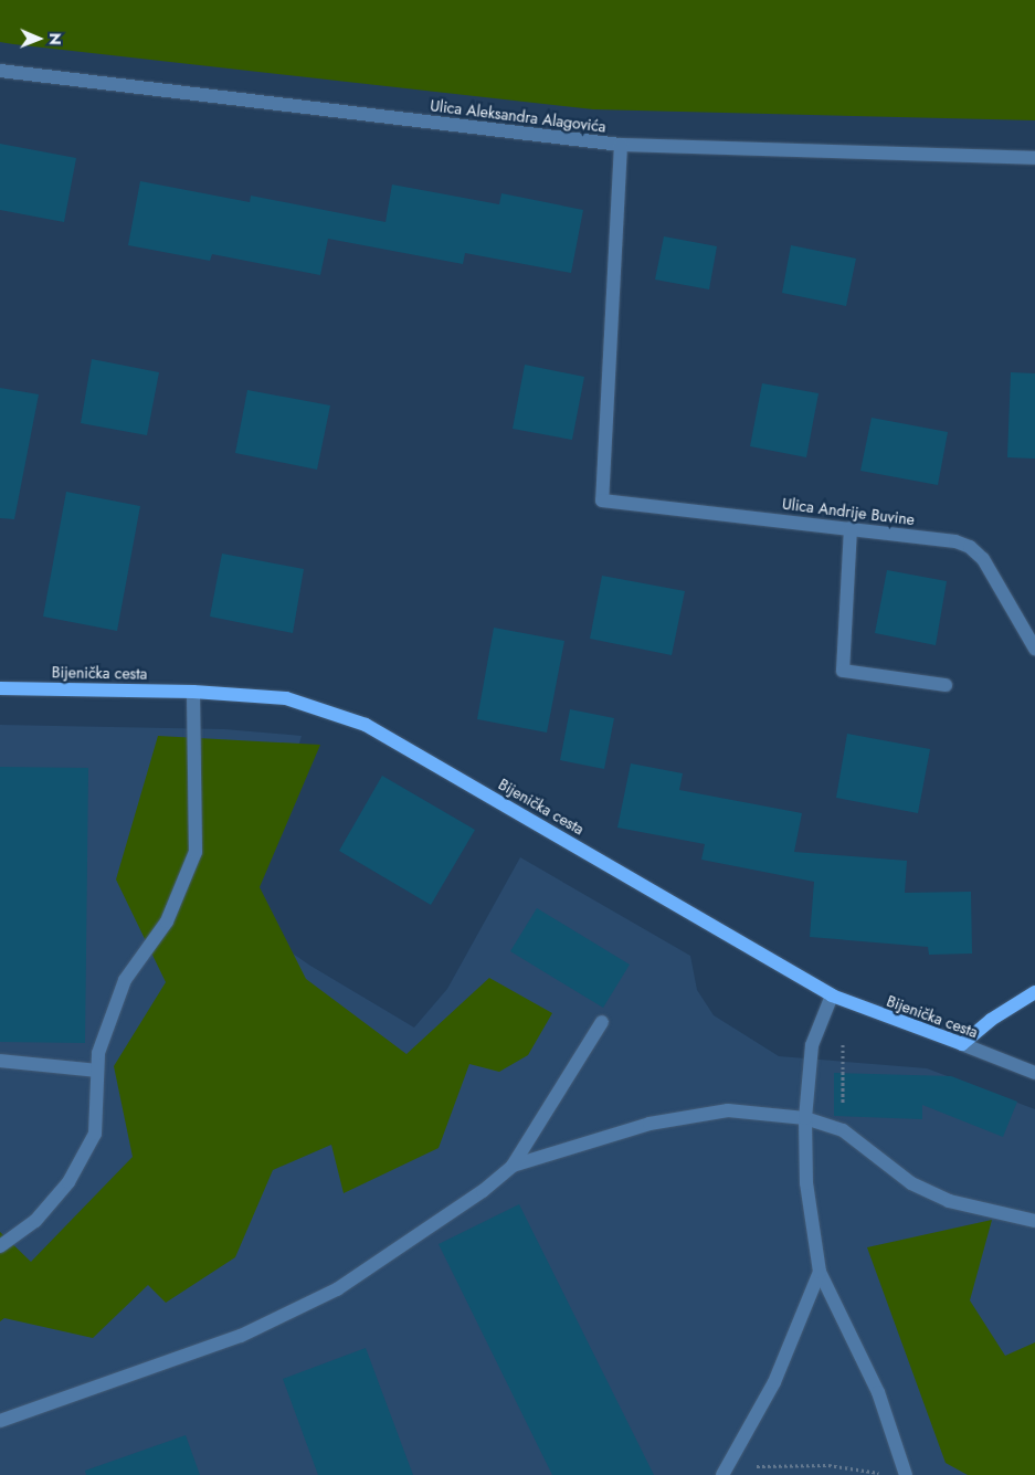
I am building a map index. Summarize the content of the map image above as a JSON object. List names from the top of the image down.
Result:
{
  "streets": {
    "main road": ["Bijenička cesta"],
    "street": ["Ulica Aleksandra Alagovića", "Ulica Andrije Buvine"]
  },
  "crossings": [
    ["Ulica Aleksandra Alagovića", "Ulica Andrije Buvine"]
  ],
  "north": "right"
}
